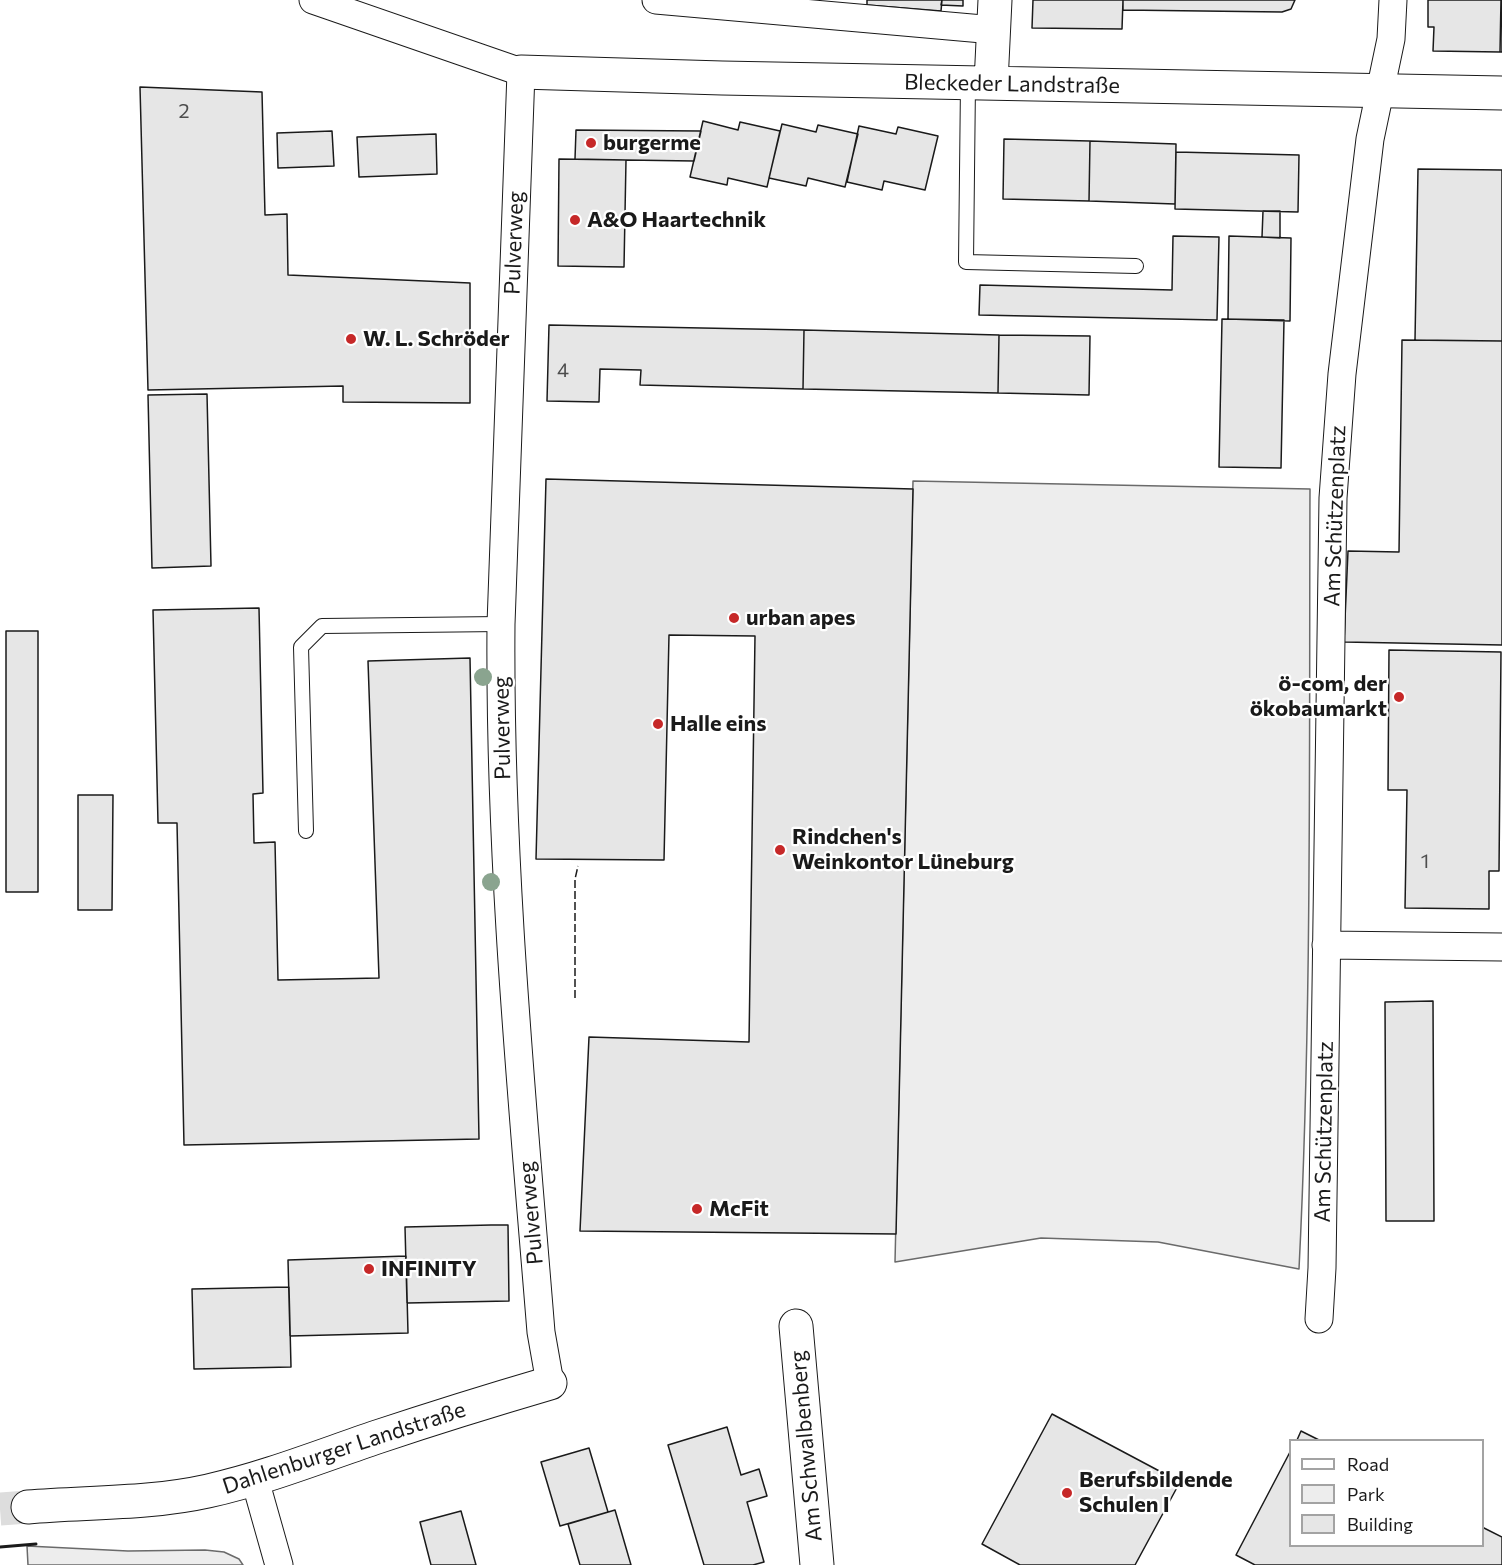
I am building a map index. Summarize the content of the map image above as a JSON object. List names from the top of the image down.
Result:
{
  "streets": {
    "street": [
      "Bleckeder Landstraße",
      "Pulverweg",
      "Am Schützenplatz",
      "Am Schwalbenberg",
      "Dahlenburger Landstraße"
    ]
  },
  "crossings": [
    ["Bleckeder Landstraße", "Pulverweg"],
    ["Bleckeder Landstraße", "Am Schützenplatz"],
    ["Pulverweg", "Dahlenburger Landstraße"]
  ],
  "places": [
    "burgerme",
    "A&O Haartechnik",
    "W. L. Schröder",
    "urban apes",
    "ö-com, der ökobaumarkt",
    "Halle eins",
    "Rindchen's Weinkontor Lüneburg",
    "McFit",
    "INFINITY",
    "Berufsbildende Schulen I"
  ],
  "house_numbers": ["2", "4", "1"],
  "legend": ["Road", "Park", "Building"]
}
